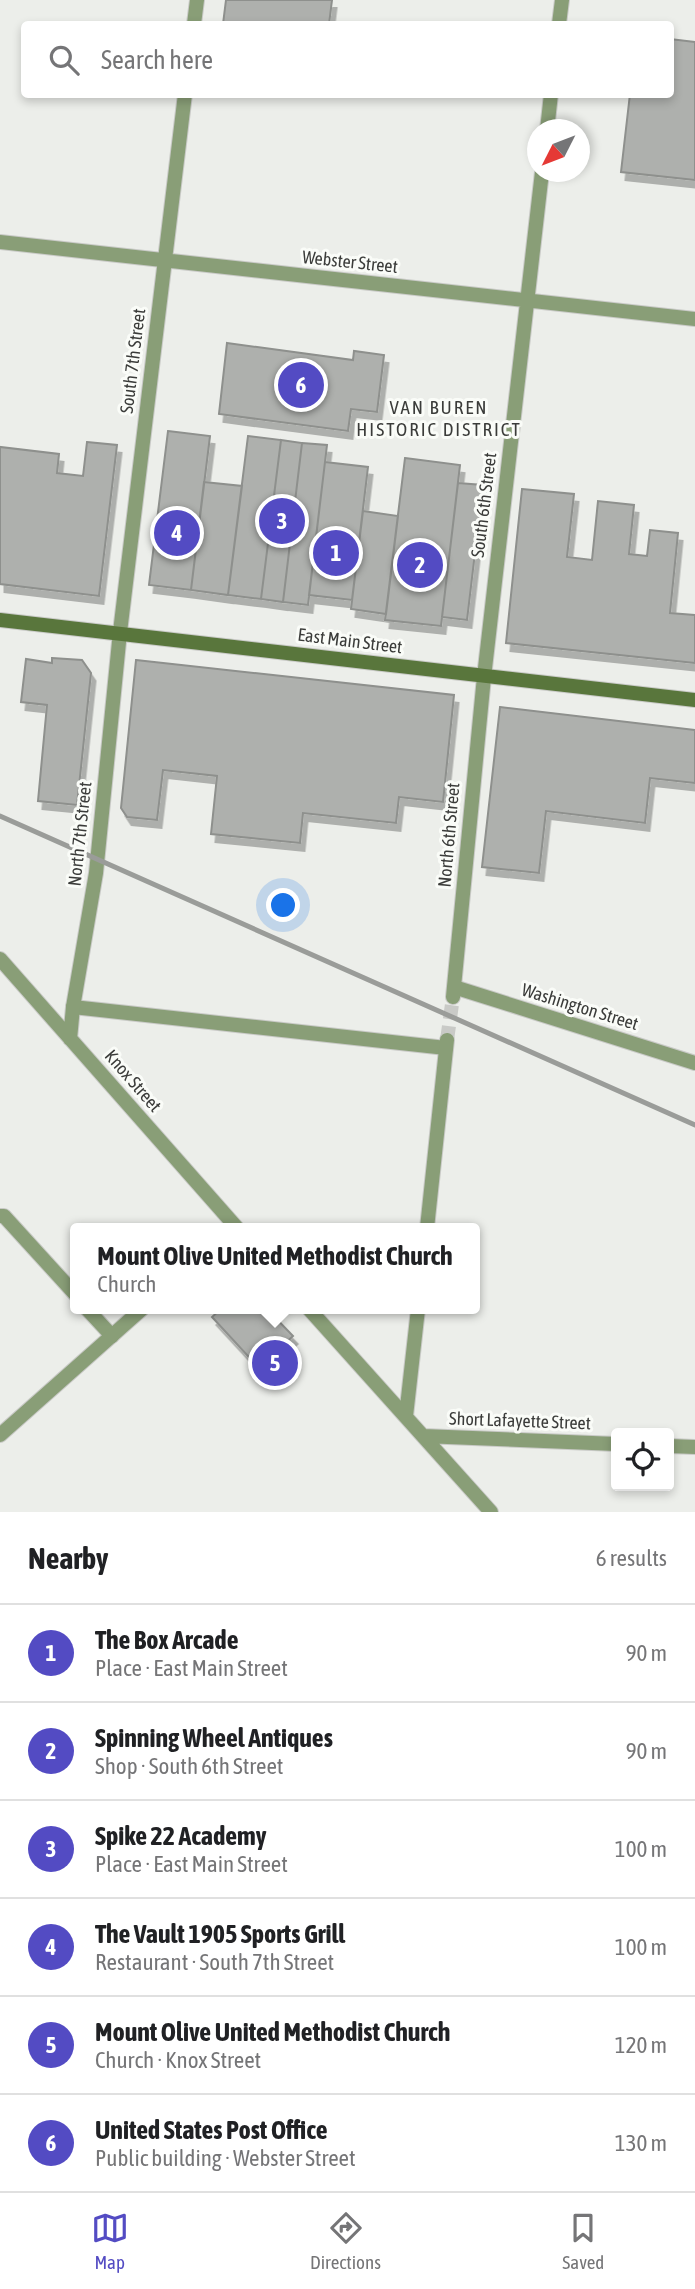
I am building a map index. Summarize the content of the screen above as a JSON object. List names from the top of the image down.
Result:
{
  "streets": {
    "street": [
      "Webster Street",
      "South 7th Street",
      "South 6th Street",
      "East Main Street",
      "North 7th Street",
      "North 6th Street",
      "Washington Street",
      "Knox Street",
      "Short Lafayette Street"
    ]
  },
  "crossings": [
    ["Webster Street", "South 7th Street"],
    ["Webster Street", "South 6th Street"],
    ["South 7th Street", "East Main Street"],
    ["South 7th Street", "North 7th Street"],
    ["South 6th Street", "East Main Street"],
    ["South 6th Street", "North 6th Street"],
    ["East Main Street", "North 7th Street"],
    ["East Main Street", "North 6th Street"],
    ["North 7th Street", "Knox Street"],
    ["North 6th Street", "Washington Street"]
  ],
  "districts": ["VAN BUREN HISTORIC DISTRICT"],
  "north": "bottom left",
  "page": {
    "search": "Search here",
    "pins": [
      "6",
      "3",
      "4",
      "1",
      "2",
      "5"
    ],
    "popup": ["Mount Olive United Methodist Church", "Church"],
    "heading": ["Nearby", "6 results"],
    "list": [
      {
        "mark": "1",
        "name": "The Box Arcade",
        "note": "Place · East Main Street",
        "value": "90 m"
      },
      {
        "mark": "2",
        "name": "Spinning Wheel Antiques",
        "note": "Shop · South 6th Street",
        "value": "90 m"
      },
      {
        "mark": "3",
        "name": "Spike 22 Academy",
        "note": "Place · East Main Street",
        "value": "100 m"
      },
      {
        "mark": "4",
        "name": "The Vault 1905 Sports Grill",
        "note": "Restaurant · South 7th Street",
        "value": "100 m"
      },
      {
        "mark": "5",
        "name": "Mount Olive United Methodist Church",
        "note": "Church · Knox Street",
        "value": "120 m"
      },
      {
        "mark": "6",
        "name": "United States Post Office",
        "note": "Public building · Webster Street",
        "value": "130 m"
      }
    ],
    "nav": ["Map", "Directions", "Saved"]
  }
}
